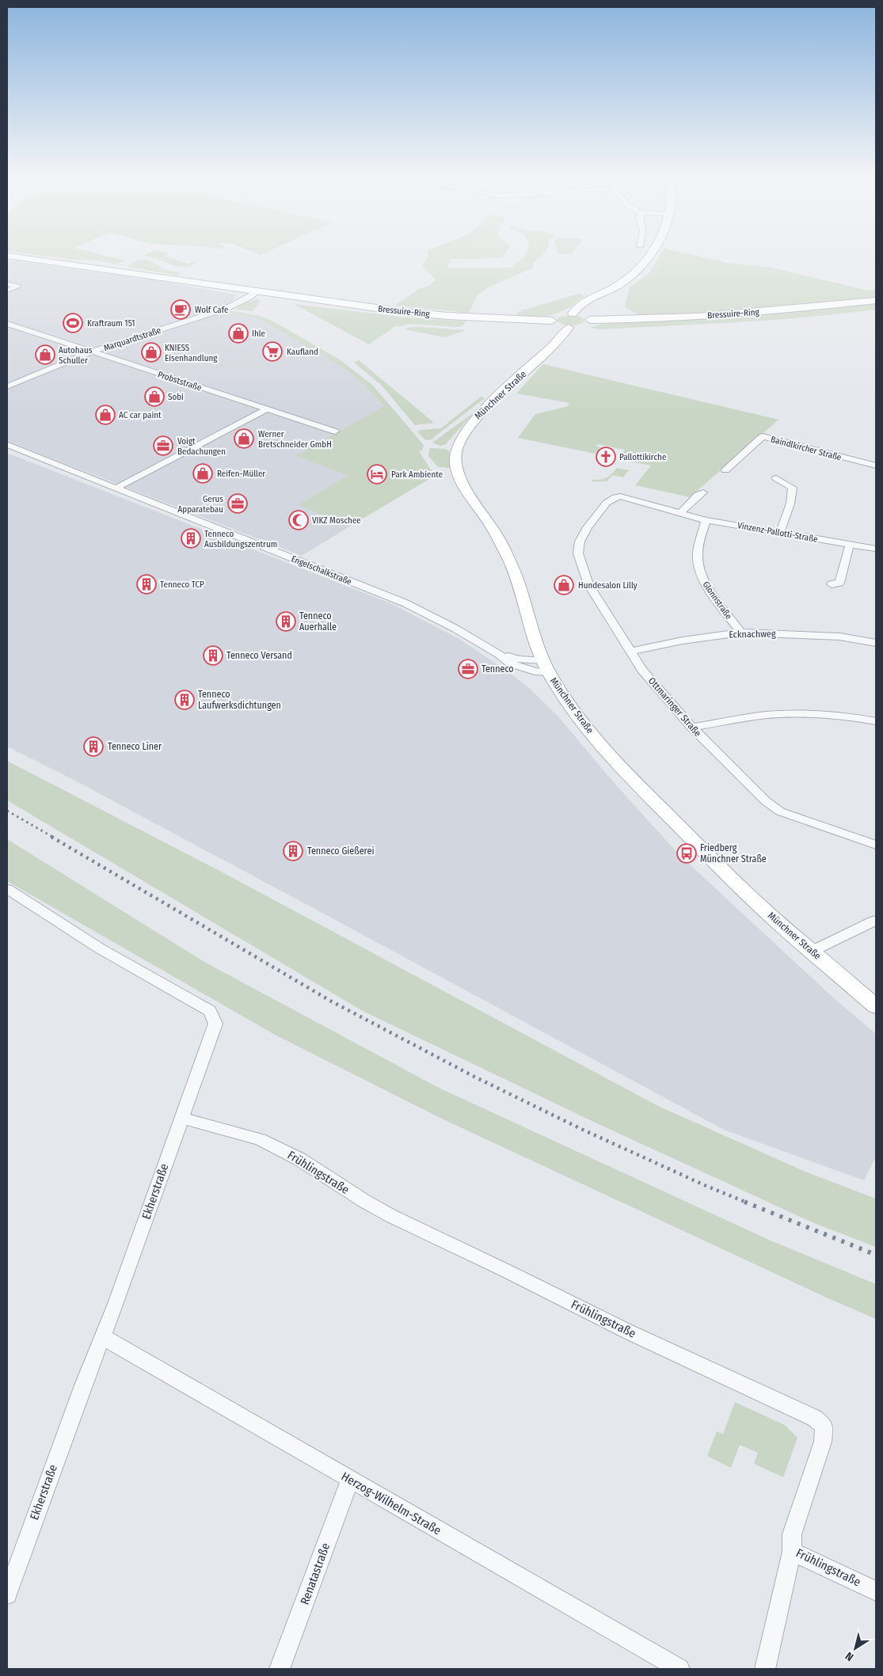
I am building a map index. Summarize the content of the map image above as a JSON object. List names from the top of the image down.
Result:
{
  "streets": {
    "main road": ["Bressuire-Ring", "Münchner Straße"],
    "street": [
      "Marquardtstraße",
      "Probststraße",
      "Baindlkircher Straße",
      "Vinzenz-Pallotti-Straße",
      "Engelschalkstraße",
      "Glonnstraße",
      "Ecknachweg",
      "Ottmaringer Straße",
      "Frühlingstraße",
      "Ekherstraße",
      "Herzog-Wilhelm-Straße",
      "Renatastraße"
    ]
  },
  "crossings": [
    ["Bressuire-Ring", "Marquardtstraße"],
    ["Bressuire-Ring", "Münchner Straße"],
    ["Marquardtstraße", "Probststraße"],
    ["Münchner Straße", "Engelschalkstraße"],
    ["Vinzenz-Pallotti-Straße", "Glonnstraße"],
    ["Vinzenz-Pallotti-Straße", "Ottmaringer Straße"],
    ["Glonnstraße", "Ecknachweg"],
    ["Ecknachweg", "Ottmaringer Straße"],
    ["Frühlingstraße", "Ekherstraße"],
    ["Ekherstraße", "Herzog-Wilhelm-Straße"],
    ["Herzog-Wilhelm-Straße", "Renatastraße"]
  ],
  "places": {
    "cafe": ["Wolf Cafe"],
    "sports": ["Kraftraum 151"],
    "shop": [
      "Ihle",
      "KNIESS Eisenhandlung",
      "Autohaus Schuller",
      "Sobi",
      "AC car paint",
      "Werner Bretschneider GmbH",
      "Reifen-Müller",
      "Hundesalon Lilly"
    ],
    "supermarket": ["Kaufland"],
    "office": ["Voigt Bedachungen", "Gerus Apparatebau", "Tenneco"],
    "church": ["Pallottikirche"],
    "hotel": ["Park Ambiente"],
    "mosque": ["VIKZ Moschee"],
    "building": [
      "Tenneco Ausbildungszentrum",
      "Tenneco TCP",
      "Tenneco Auerhalle",
      "Tenneco Versand",
      "Tenneco Laufwerksdichtungen",
      "Tenneco Liner",
      "Tenneco Gießerei"
    ],
    "bus stop": ["Friedberg Münchner Straße"]
  },
  "north": "bottom left"
}
